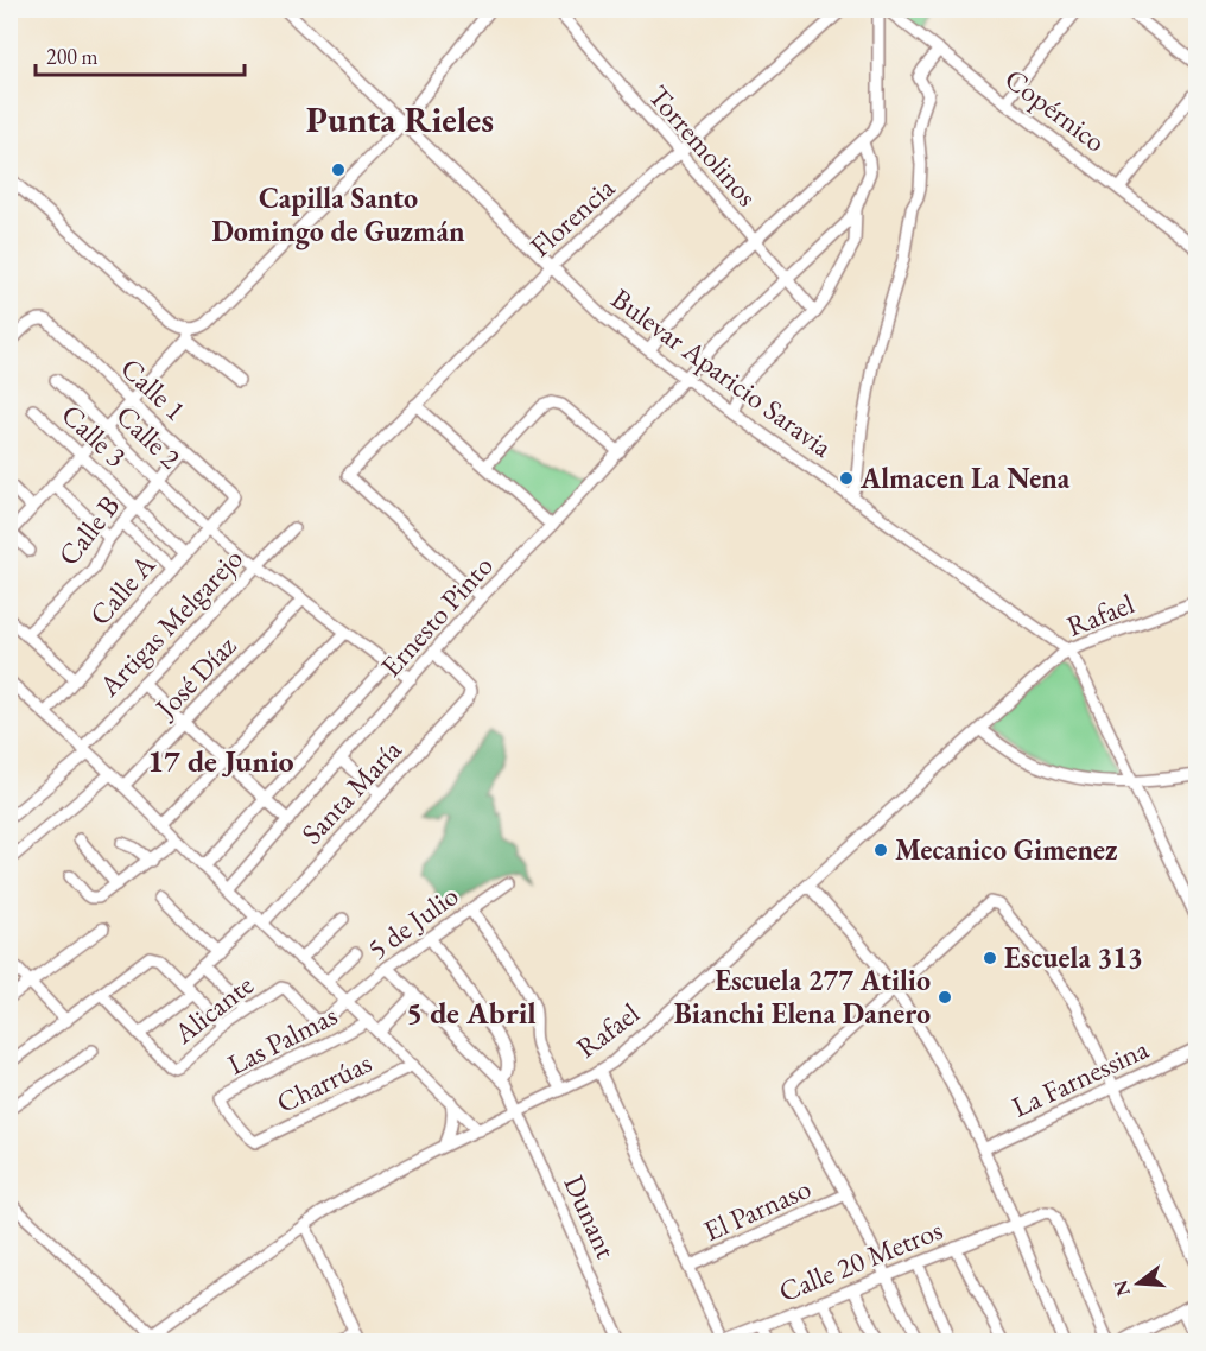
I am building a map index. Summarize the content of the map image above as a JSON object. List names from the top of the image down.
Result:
{
  "streets": {
    "street": [
      "Copérnico",
      "Torremolinos",
      "Florencia",
      "Bulevar Aparicio Saravia",
      "Calle 1",
      "Calle 3",
      "Calle 2",
      "Calle B",
      "Calle A",
      "Rafael",
      "Ernesto Pinto",
      "Artigas Melgarejo",
      "José Díaz",
      "Santa María",
      "5 de Julio",
      "Alicante",
      "Las Palmas",
      "La Farnessina",
      "Charrúas",
      "El Parnaso",
      "Dunant",
      "Calle 20 Metros"
    ]
  },
  "crossings": [
    ["Torremolinos", "Florencia"],
    ["Torremolinos", "Ernesto Pinto"],
    ["Florencia", "Bulevar Aparicio Saravia"],
    ["Florencia", "Ernesto Pinto"],
    ["Bulevar Aparicio Saravia", "Rafael"],
    ["Bulevar Aparicio Saravia", "Ernesto Pinto"],
    ["Calle 1", "Calle B"],
    ["Calle 1", "Calle A"],
    ["Calle 3", "Calle B"],
    ["Calle 3", "Calle A"],
    ["Calle 2", "Calle B"],
    ["Calle 2", "Calle A"],
    ["Calle 2", "Ernesto Pinto"],
    ["Calle 2", "Artigas Melgarejo"],
    ["Calle 2", "José Díaz"],
    ["Rafael", "Dunant"],
    ["Ernesto Pinto", "Santa María"],
    ["5 de Julio", "Alicante"],
    ["Las Palmas", "Charrúas"]
  ],
  "districts": ["Punta Rieles", "17 de Junio", "5 de Abril"],
  "places": [
    "Capilla Santo Domingo de Guzmán",
    "Almacen La Nena",
    "Mecanico Gimenez",
    "Escuela 313",
    "Escuela 277 Atilio Bianchi Elena Danero"
  ],
  "scale_bar": "200 m",
  "north": "left"
}
